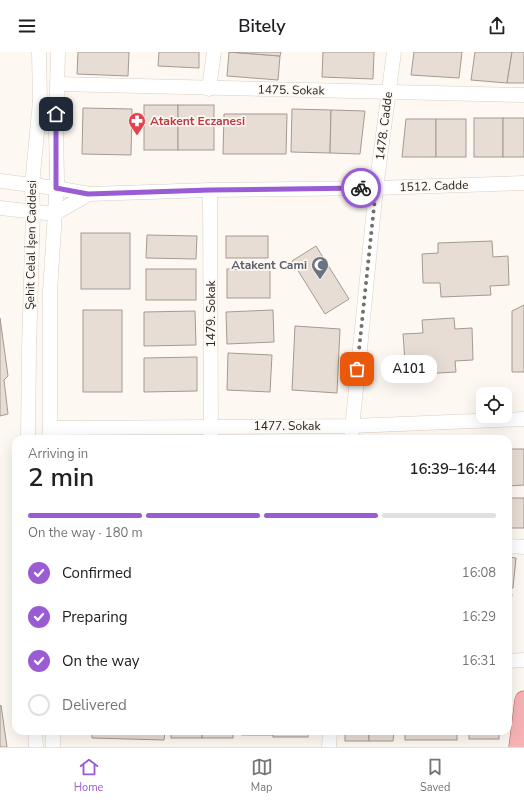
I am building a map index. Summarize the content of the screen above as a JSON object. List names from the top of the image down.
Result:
{
  "streets": {
    "street": [
      "1475. Sokak",
      "1478. Cadde",
      "1512. Cadde",
      "Şehit Celal İşen Caddesi",
      "1479. Sokak",
      "1477. Sokak"
    ]
  },
  "crossings": [
    ["1475. Sokak", "1478. Cadde"],
    ["1475. Sokak", "Şehit Celal İşen Caddesi"],
    ["1478. Cadde", "1512. Cadde"],
    ["1478. Cadde", "1477. Sokak"],
    ["1512. Cadde", "Şehit Celal İşen Caddesi"],
    ["1512. Cadde", "1479. Sokak"],
    ["Şehit Celal İşen Caddesi", "1477. Sokak"],
    ["1479. Sokak", "1477. Sokak"]
  ],
  "places": {
    "pharmacy": ["Atakent Eczanesi"],
    "mosque": ["Atakent Cami"],
    "other": ["A101"]
  },
  "page": {
    "header": "Bitely",
    "bubble": "A101",
    "heading": ["2 min", "Arriving in", "16:39–16:44"],
    "bar": "On the way · 180 m",
    "list": [
      ["Confirmed", "16:08"],
      ["Preparing", "16:29"],
      ["On the way", "16:31"],
      "Delivered"
    ],
    "tabs": ["Home", "Map", "Saved"]
  }
}
